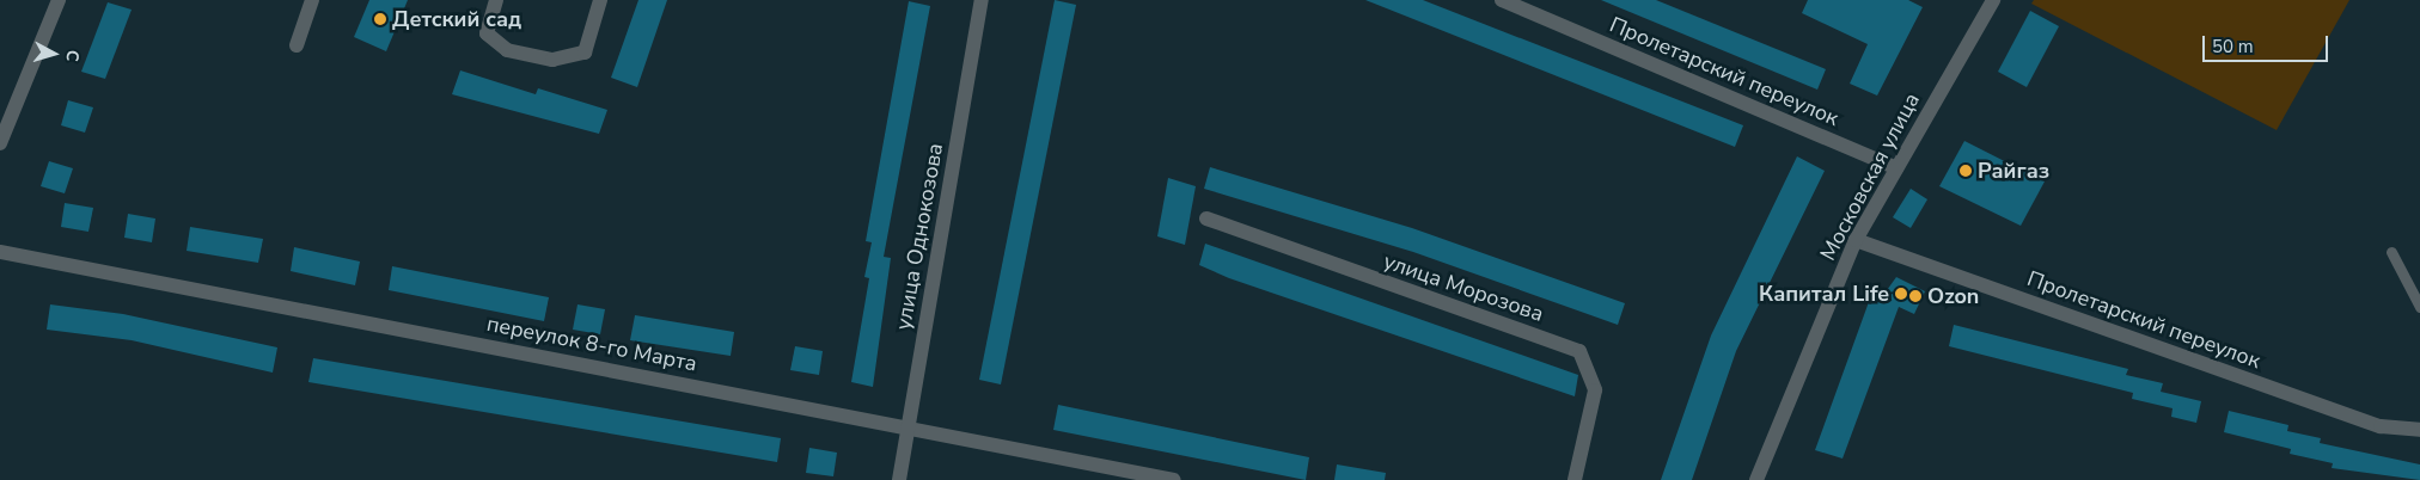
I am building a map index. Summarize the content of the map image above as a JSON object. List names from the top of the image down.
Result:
{
  "streets": {
    "street": [
      "Пролетарский переулок",
      "Московская улица",
      "улица Однокозова",
      "улица Морозова",
      "переулок 8-го Марта"
    ]
  },
  "crossings": [
    ["Пролетарский переулок", "Московская улица"],
    ["улица Однокозова", "переулок 8-го Марта"]
  ],
  "places": [
    "Детский сад",
    "Райгаз",
    "Капитал Life",
    "Ozon"
  ],
  "scale_bar": "50 m",
  "north": "right"
}
